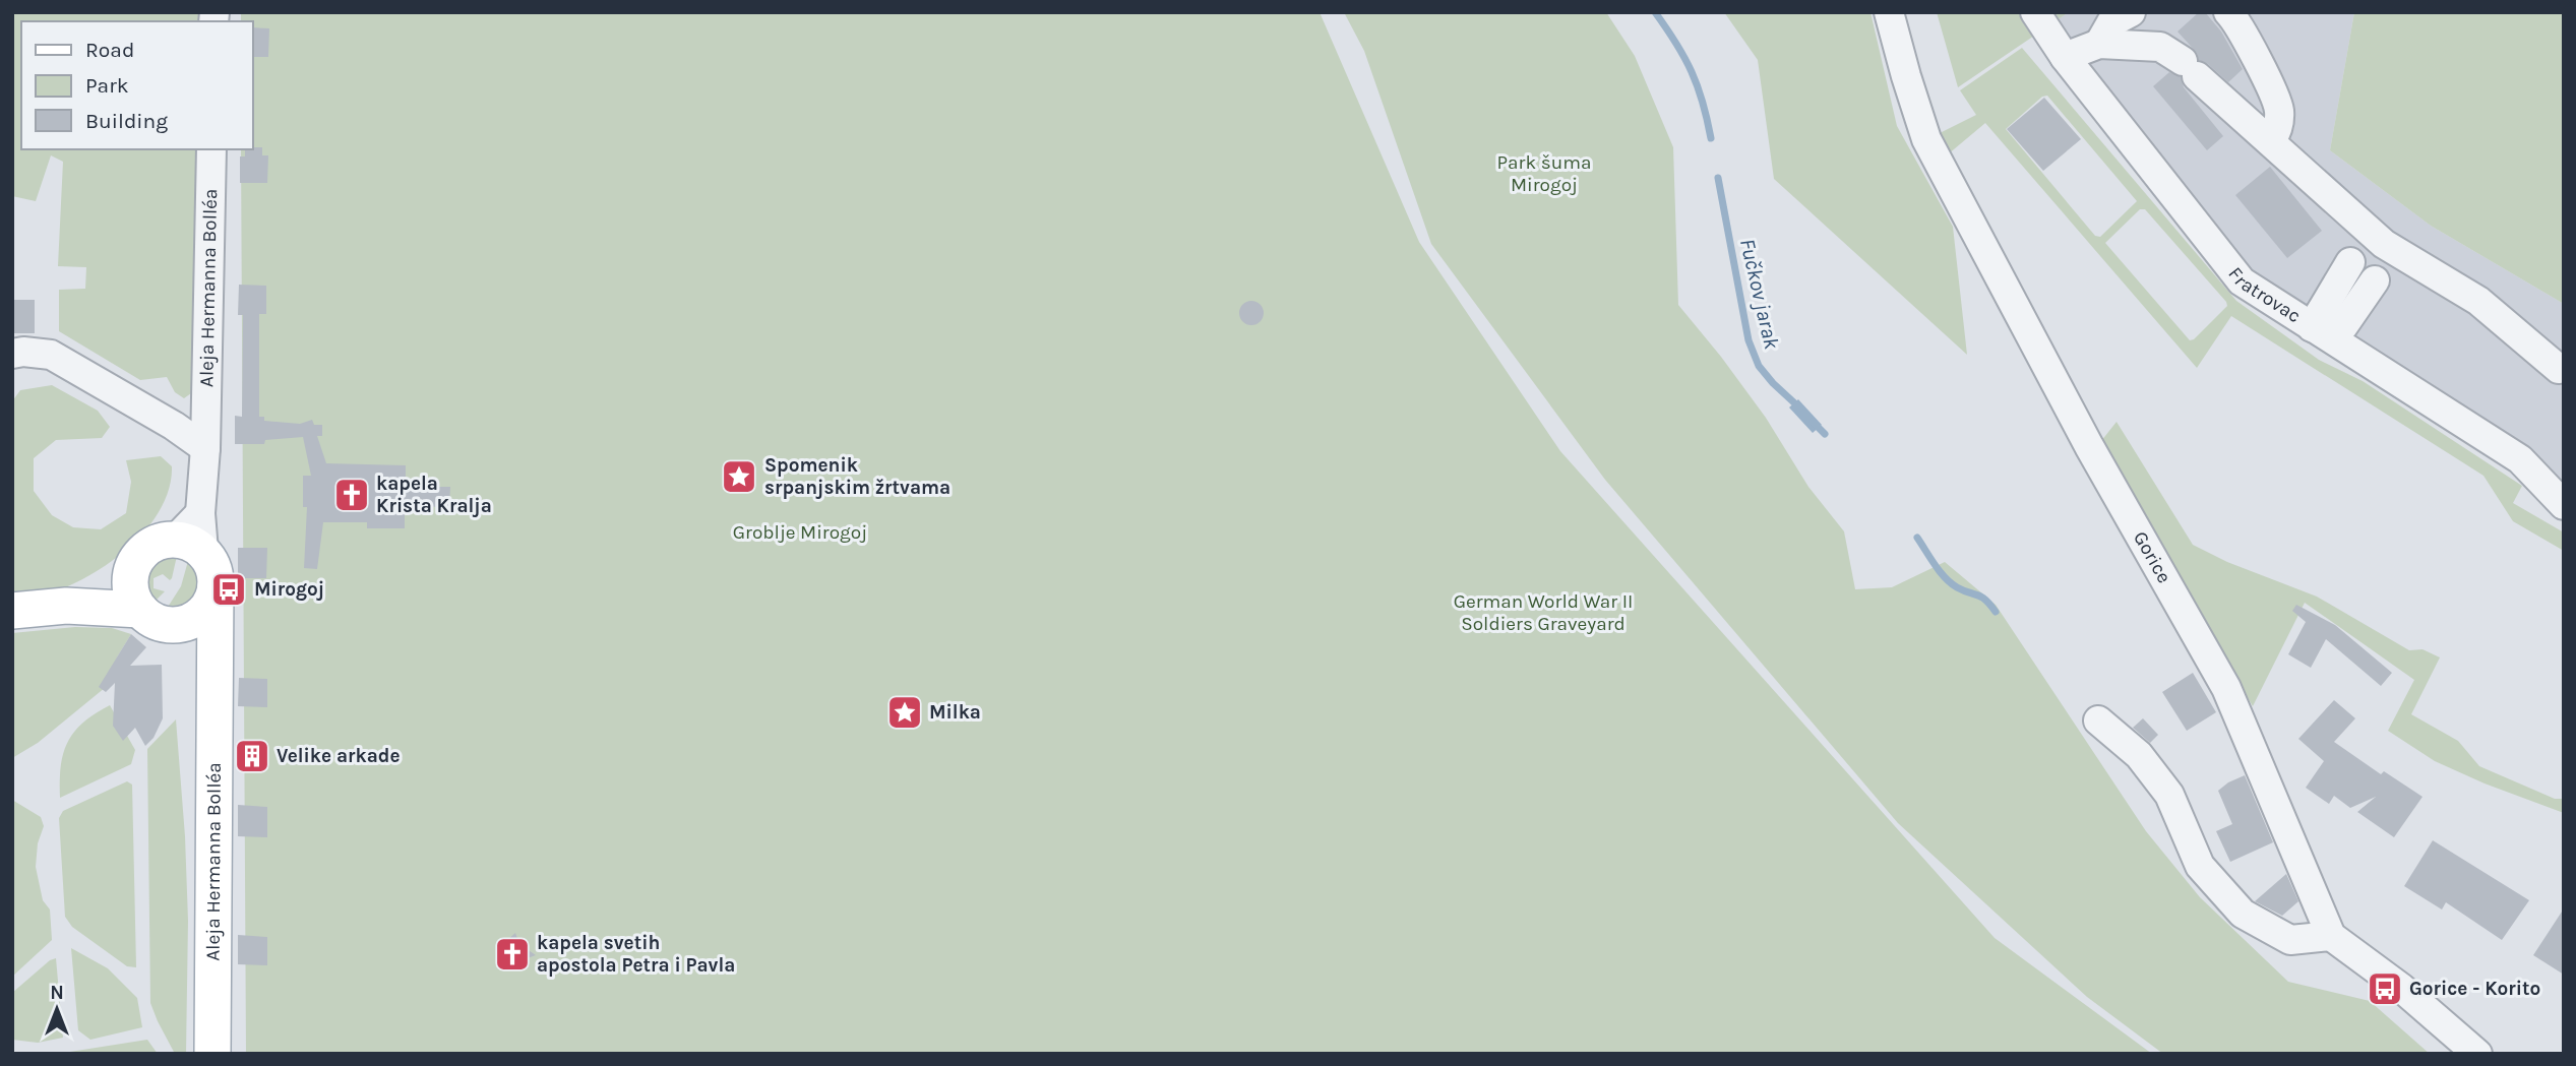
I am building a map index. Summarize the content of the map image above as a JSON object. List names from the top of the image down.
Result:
{
  "streets": {
    "main road": ["Aleja Hermanna Bolléa"],
    "street": ["Fratrovac", "Gorice"]
  },
  "water": ["Fučkov jarak"],
  "parks": ["Park šuma Mirogoj", "Groblje Mirogoj", "German World War II Soldiers Graveyard"],
  "places": {
    "place": ["Spomenik srpanjskim žrtvama", "Milka"],
    "church": ["kapela Krista Kralja", "kapela svetih apostola Petra i Pavla"],
    "bus stop": ["Mirogoj", "Gorice - Korito"],
    "building": ["Velike arkade"]
  },
  "legend": ["Road", "Park", "Building"],
  "north": "top"
}
